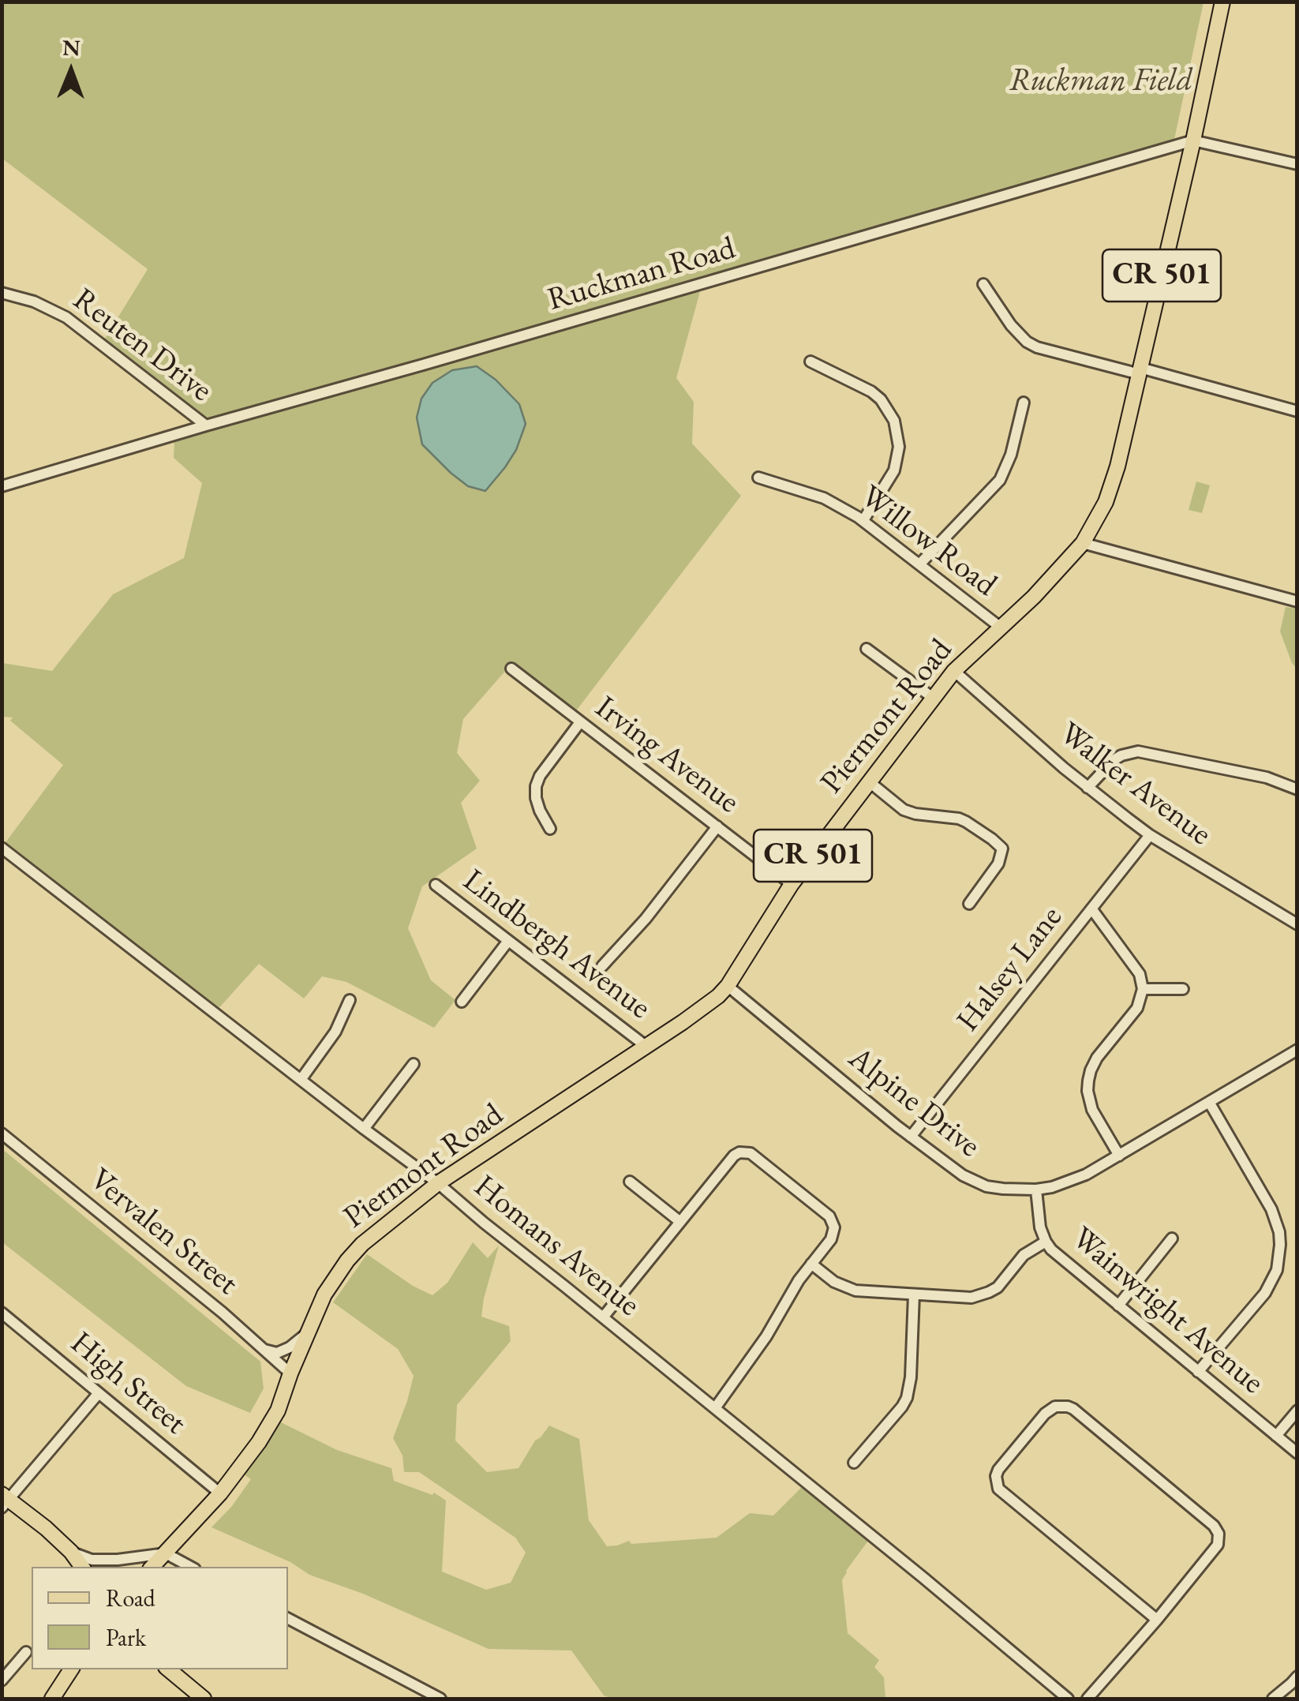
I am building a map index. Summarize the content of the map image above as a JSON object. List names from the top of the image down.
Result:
{
  "streets": {
    "main road": ["CR 501", "Piermont Road"],
    "street": [
      "Ruckman Road",
      "Reuten Drive",
      "Willow Road",
      "Irving Avenue",
      "Walker Avenue",
      "Lindbergh Avenue",
      "Halsey Lane",
      "Alpine Drive",
      "Vervalen Street",
      "Homans Avenue",
      "Wainwright Avenue",
      "High Street"
    ]
  },
  "crossings": [
    ["Ruckman Road", "Reuten Drive"],
    ["Ruckman Road", "Piermont Road"],
    ["Willow Road", "Piermont Road"],
    ["Piermont Road", "Irving Avenue"],
    ["Piermont Road", "Walker Avenue"],
    ["Piermont Road", "Lindbergh Avenue"],
    ["Piermont Road", "Alpine Drive"],
    ["Piermont Road", "Vervalen Street"],
    ["Piermont Road", "Homans Avenue"],
    ["Piermont Road", "High Street"],
    ["Walker Avenue", "Halsey Lane"],
    ["Halsey Lane", "Alpine Drive"],
    ["Alpine Drive", "Wainwright Avenue"]
  ],
  "parks": ["Ruckman Field"],
  "legend": ["Road", "Park"],
  "north": "top"
}
